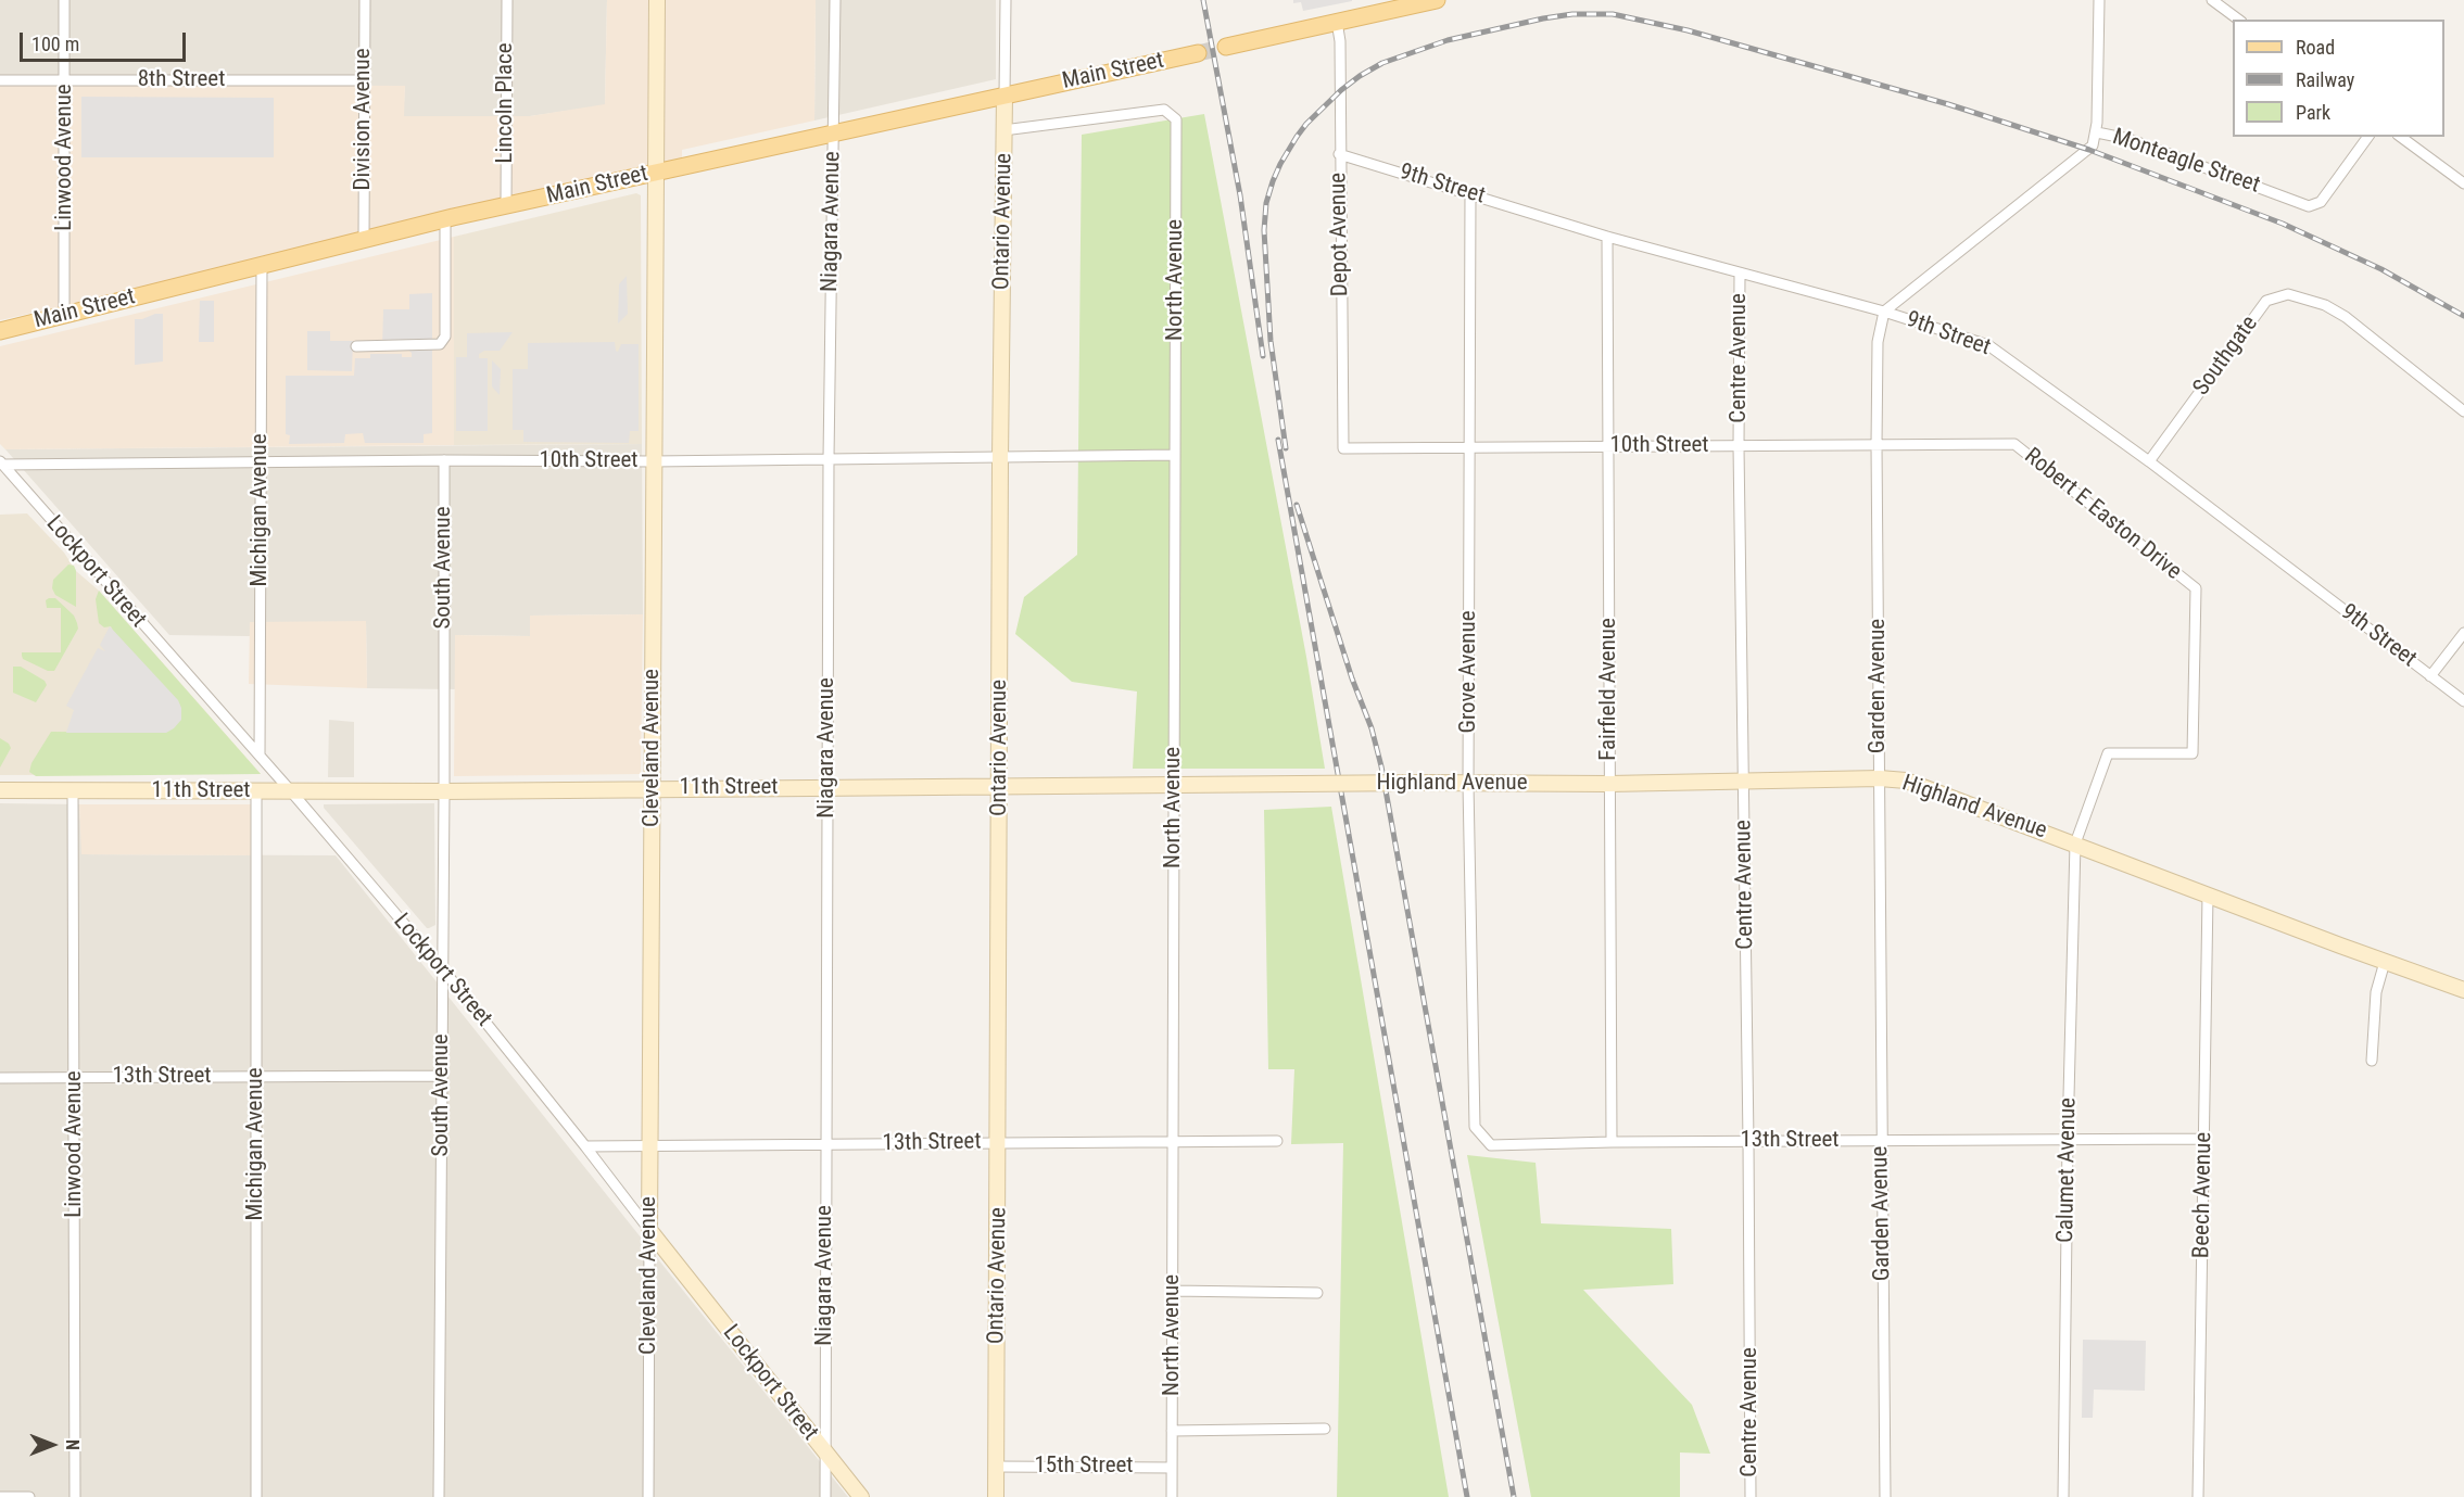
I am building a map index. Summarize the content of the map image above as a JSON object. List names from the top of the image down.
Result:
{
  "streets": {
    "main road": ["Main Street"],
    "street": [
      "8th Street",
      "Lincoln Place",
      "Division Avenue",
      "Linwood Avenue",
      "Monteagle Street",
      "9th Street",
      "Niagara Avenue",
      "Ontario Avenue",
      "Depot Avenue",
      "North Avenue",
      "Southgate",
      "Centre Avenue",
      "10th Street",
      "Michigan Avenue",
      "Robert E Easton Drive",
      "South Avenue",
      "Lockport Street",
      "Grove Avenue",
      "Garden Avenue",
      "Fairfield Avenue",
      "Cleveland Avenue",
      "Highland Avenue",
      "11th Street",
      "13th Street",
      "Calumet Avenue",
      "Beech Avenue",
      "15th Street"
    ]
  },
  "crossings": [
    ["Main Street", "Lincoln Place"],
    ["Main Street", "Division Avenue"],
    ["Main Street", "Linwood Avenue"],
    ["Main Street", "Niagara Avenue"],
    ["Main Street", "Ontario Avenue"],
    ["Main Street", "Michigan Avenue"],
    ["Main Street", "Cleveland Avenue"],
    ["8th Street", "Division Avenue"],
    ["8th Street", "Linwood Avenue"],
    ["Linwood Avenue", "11th Street"],
    ["Linwood Avenue", "13th Street"],
    ["9th Street", "Depot Avenue"],
    ["9th Street", "Southgate"],
    ["9th Street", "Centre Avenue"],
    ["9th Street", "Grove Avenue"],
    ["9th Street", "Garden Avenue"],
    ["9th Street", "Fairfield Avenue"],
    ["Niagara Avenue", "10th Street"],
    ["Niagara Avenue", "Lockport Street"],
    ["Niagara Avenue", "11th Street"],
    ["Niagara Avenue", "13th Street"],
    ["Ontario Avenue", "North Avenue"],
    ["Ontario Avenue", "10th Street"],
    ["Ontario Avenue", "11th Street"],
    ["Ontario Avenue", "13th Street"],
    ["Ontario Avenue", "15th Street"],
    ["Depot Avenue", "10th Street"],
    ["North Avenue", "10th Street"],
    ["North Avenue", "11th Street"],
    ["North Avenue", "13th Street"],
    ["North Avenue", "15th Street"],
    ["Centre Avenue", "10th Street"],
    ["Centre Avenue", "Highland Avenue"],
    ["Centre Avenue", "13th Street"],
    ["10th Street", "Michigan Avenue"],
    ["10th Street", "Robert E Easton Drive"],
    ["10th Street", "South Avenue"],
    ["10th Street", "Lockport Street"],
    ["10th Street", "Grove Avenue"],
    ["10th Street", "Garden Avenue"],
    ["10th Street", "Fairfield Avenue"],
    ["10th Street", "Cleveland Avenue"],
    ["Michigan Avenue", "Lockport Street"],
    ["Michigan Avenue", "11th Street"],
    ["Michigan Avenue", "13th Street"],
    ["Robert E Easton Drive", "Highland Avenue"],
    ["Robert E Easton Drive", "Calumet Avenue"],
    ["South Avenue", "Lockport Street"],
    ["South Avenue", "11th Street"],
    ["South Avenue", "13th Street"],
    ["Lockport Street", "Cleveland Avenue"],
    ["Lockport Street", "11th Street"],
    ["Lockport Street", "13th Street"],
    ["Grove Avenue", "Highland Avenue"],
    ["Grove Avenue", "13th Street"],
    ["Garden Avenue", "Highland Avenue"],
    ["Garden Avenue", "13th Street"],
    ["Fairfield Avenue", "Highland Avenue"],
    ["Fairfield Avenue", "13th Street"],
    ["Cleveland Avenue", "11th Street"],
    ["Cleveland Avenue", "13th Street"],
    ["Highland Avenue", "11th Street"],
    ["Highland Avenue", "Calumet Avenue"],
    ["Highland Avenue", "Beech Avenue"],
    ["13th Street", "Calumet Avenue"],
    ["13th Street", "Beech Avenue"]
  ],
  "legend": ["Road", "Railway", "Park"],
  "scale_bar": "100 m",
  "north": "right"
}
